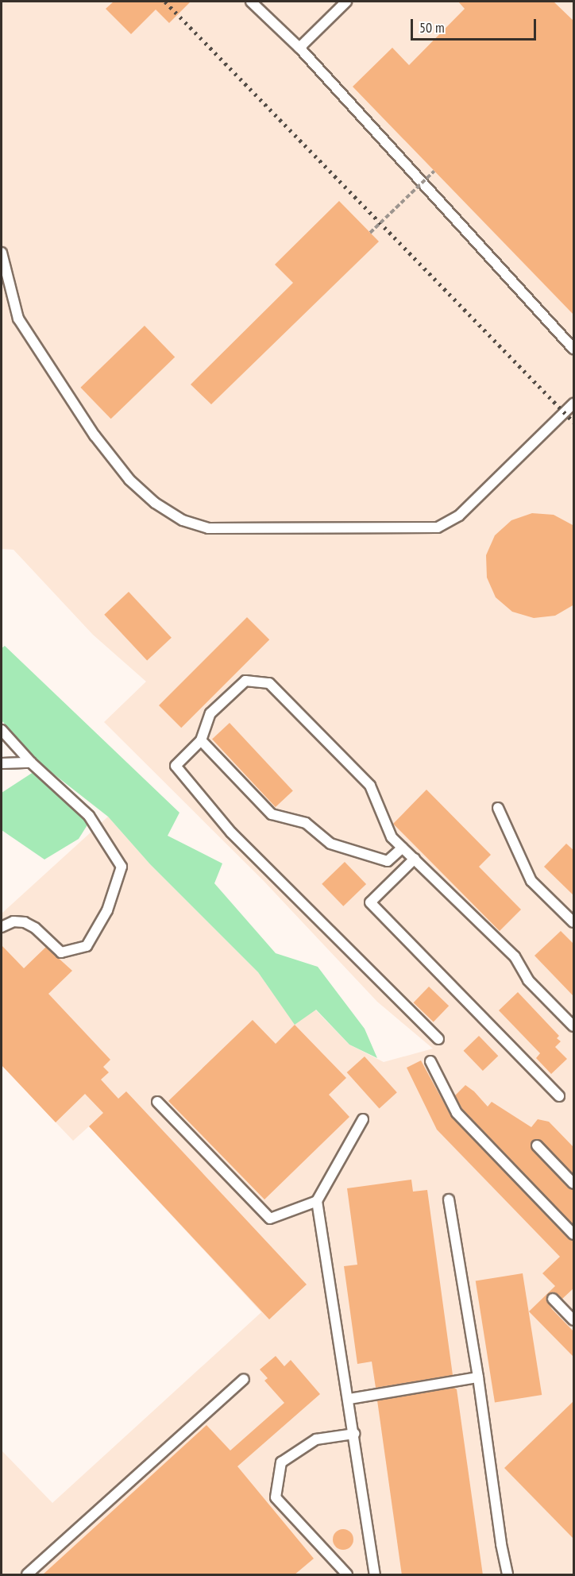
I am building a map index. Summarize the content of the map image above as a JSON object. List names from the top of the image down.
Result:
{
  "scale_bar": "50 m"
}
